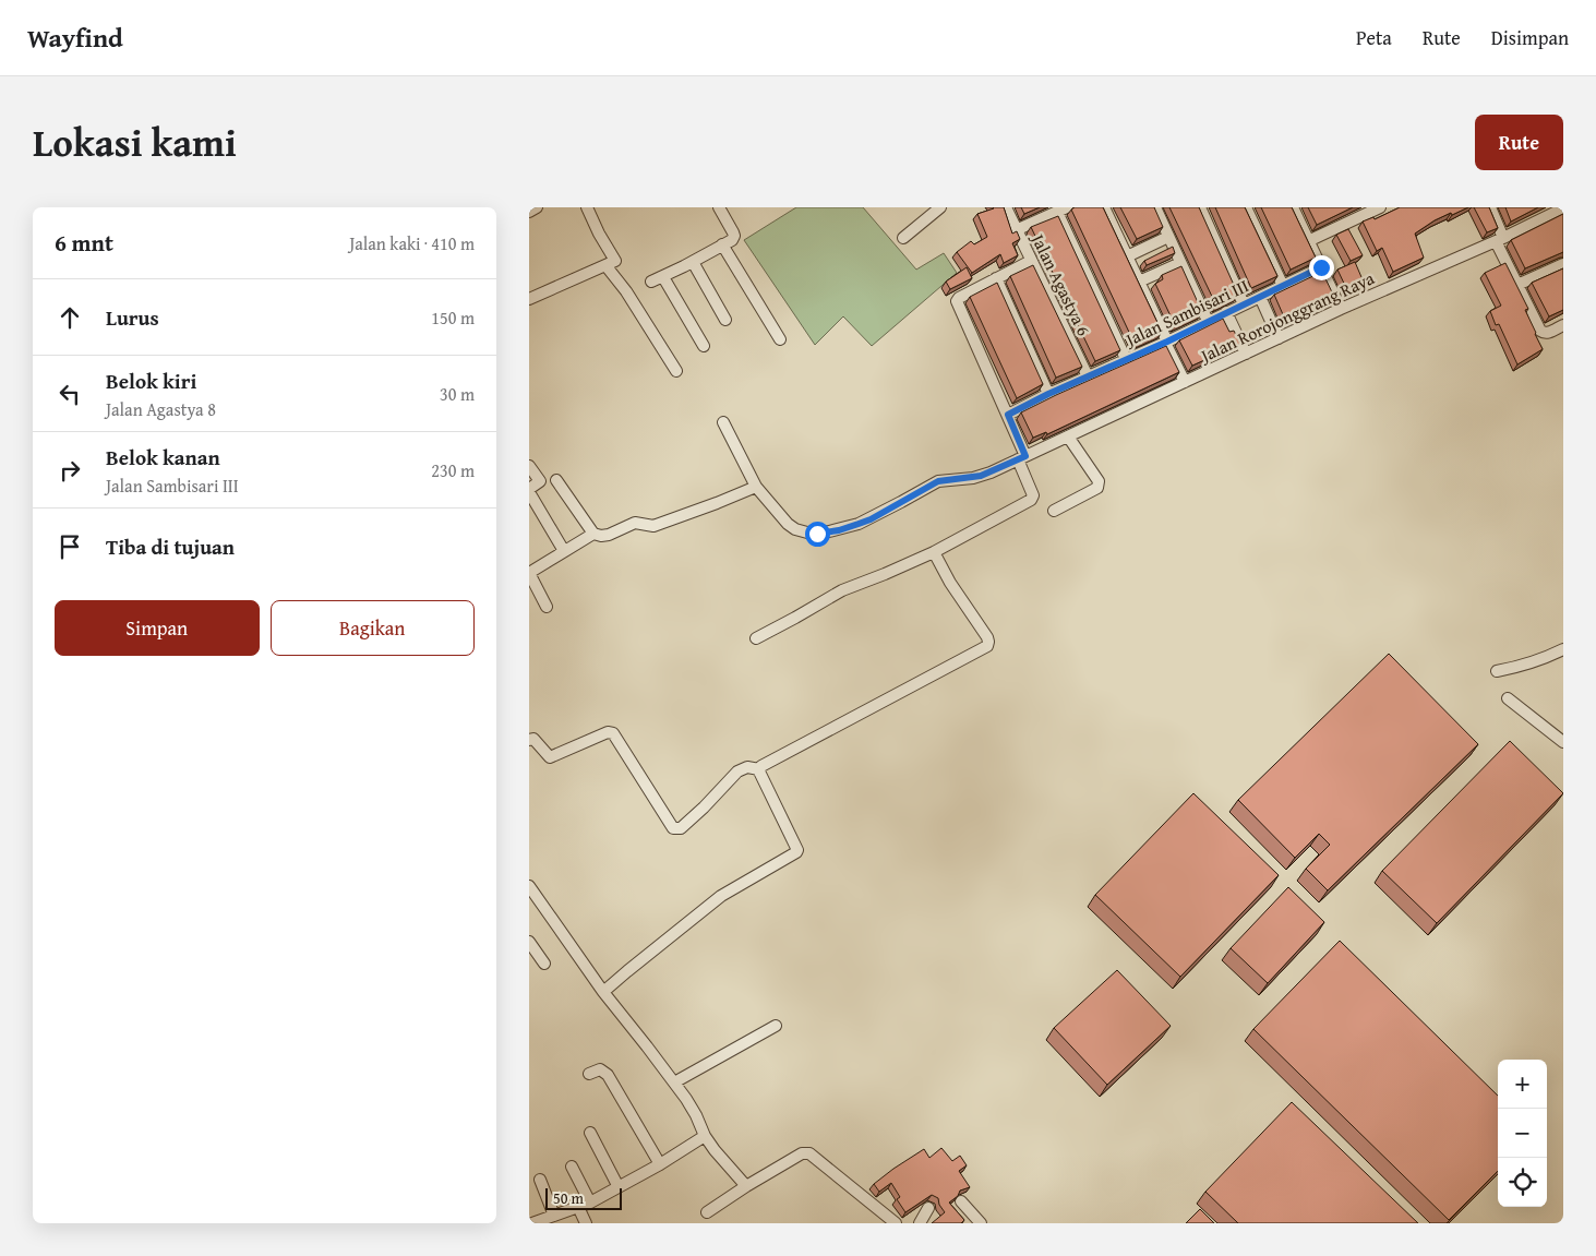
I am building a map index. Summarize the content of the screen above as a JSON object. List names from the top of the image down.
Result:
{
  "streets": {
    "street": ["Jalan Agastya 6", "Jalan Sambisari III", "Jalan Rorojonggrang Raya"]
  },
  "crossings": [
    ["Jalan Agastya 6", "Jalan Sambisari III"]
  ],
  "scale_bar": "50 m",
  "page": {
    "header": "Wayfind",
    "nav": ["Peta", "Rute", "Disimpan"],
    "title": "Lokasi kami",
    "buttons": [
      "Rute",
      ["Simpan", "Bagikan"]
    ],
    "heading": ["6 mnt", "Jalan kaki · 410 m"],
    "list": [
      ["Lurus", "150 m"],
      ["Belok kiri", "Jalan Agastya 8", "30 m"],
      ["Belok kanan", "Jalan Sambisari III", "230 m"],
      "Tiba di tujuan"
    ],
    "map_buttons": ["+", "−"],
    "scale": "50 m"
  }
}
